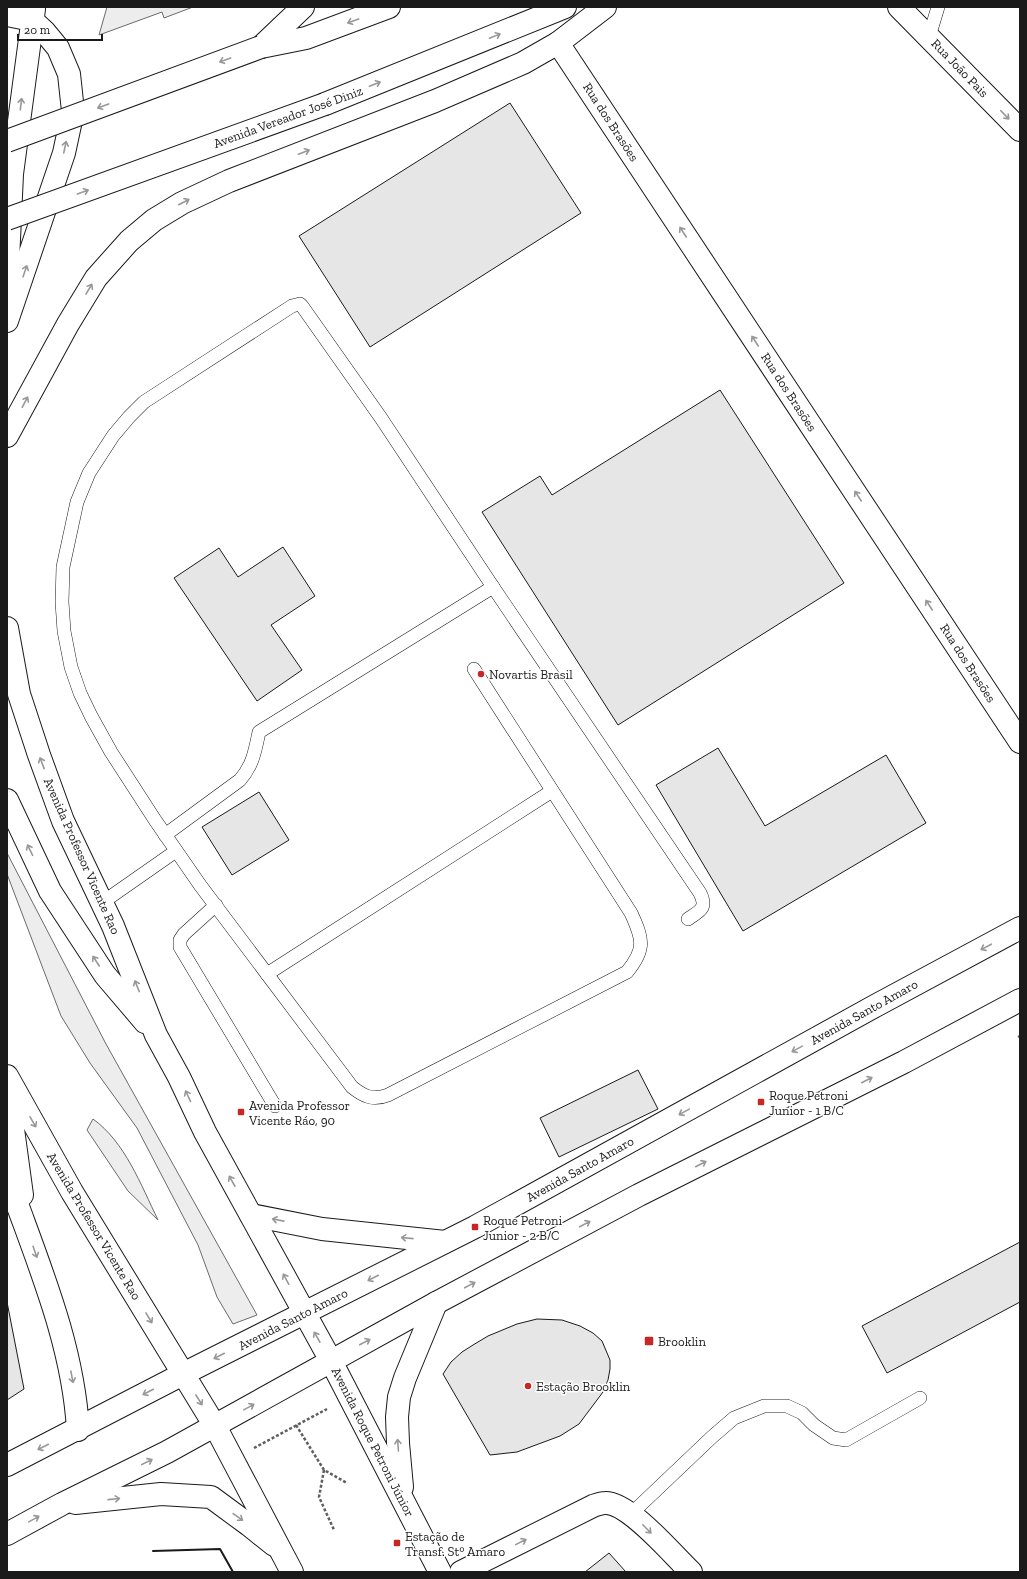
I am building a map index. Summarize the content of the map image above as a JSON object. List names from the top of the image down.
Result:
{
  "streets": {
    "main road": [
      "Rua João Pais",
      "Avenida Vereador José Diniz",
      "Rua dos Brasões",
      "Avenida Professor Vicente Rao",
      "Avenida Santo Amaro",
      "Avenida Roque Petroni Júnior"
    ]
  },
  "crossings": [
    ["Avenida Professor Vicente Rao", "Avenida Santo Amaro"],
    ["Avenida Professor Vicente Rao", "Avenida Roque Petroni Júnior"],
    ["Avenida Santo Amaro", "Avenida Roque Petroni Júnior"]
  ],
  "one_way": ["Rua João Pais", "Rua dos Brasões"],
  "places": {
    "other": ["Novartis Brasil", "Estação Brooklin"],
    "transit": [
      "Roque Petroni Junior - 1 B/C",
      "Avenida Professor Vicente Ráo, 90",
      "Roque Petroni Junior - 2 B/C",
      "Brooklin",
      "Estação de Transf. St° Amaro"
    ]
  },
  "scale_bar": "20 m"
}
